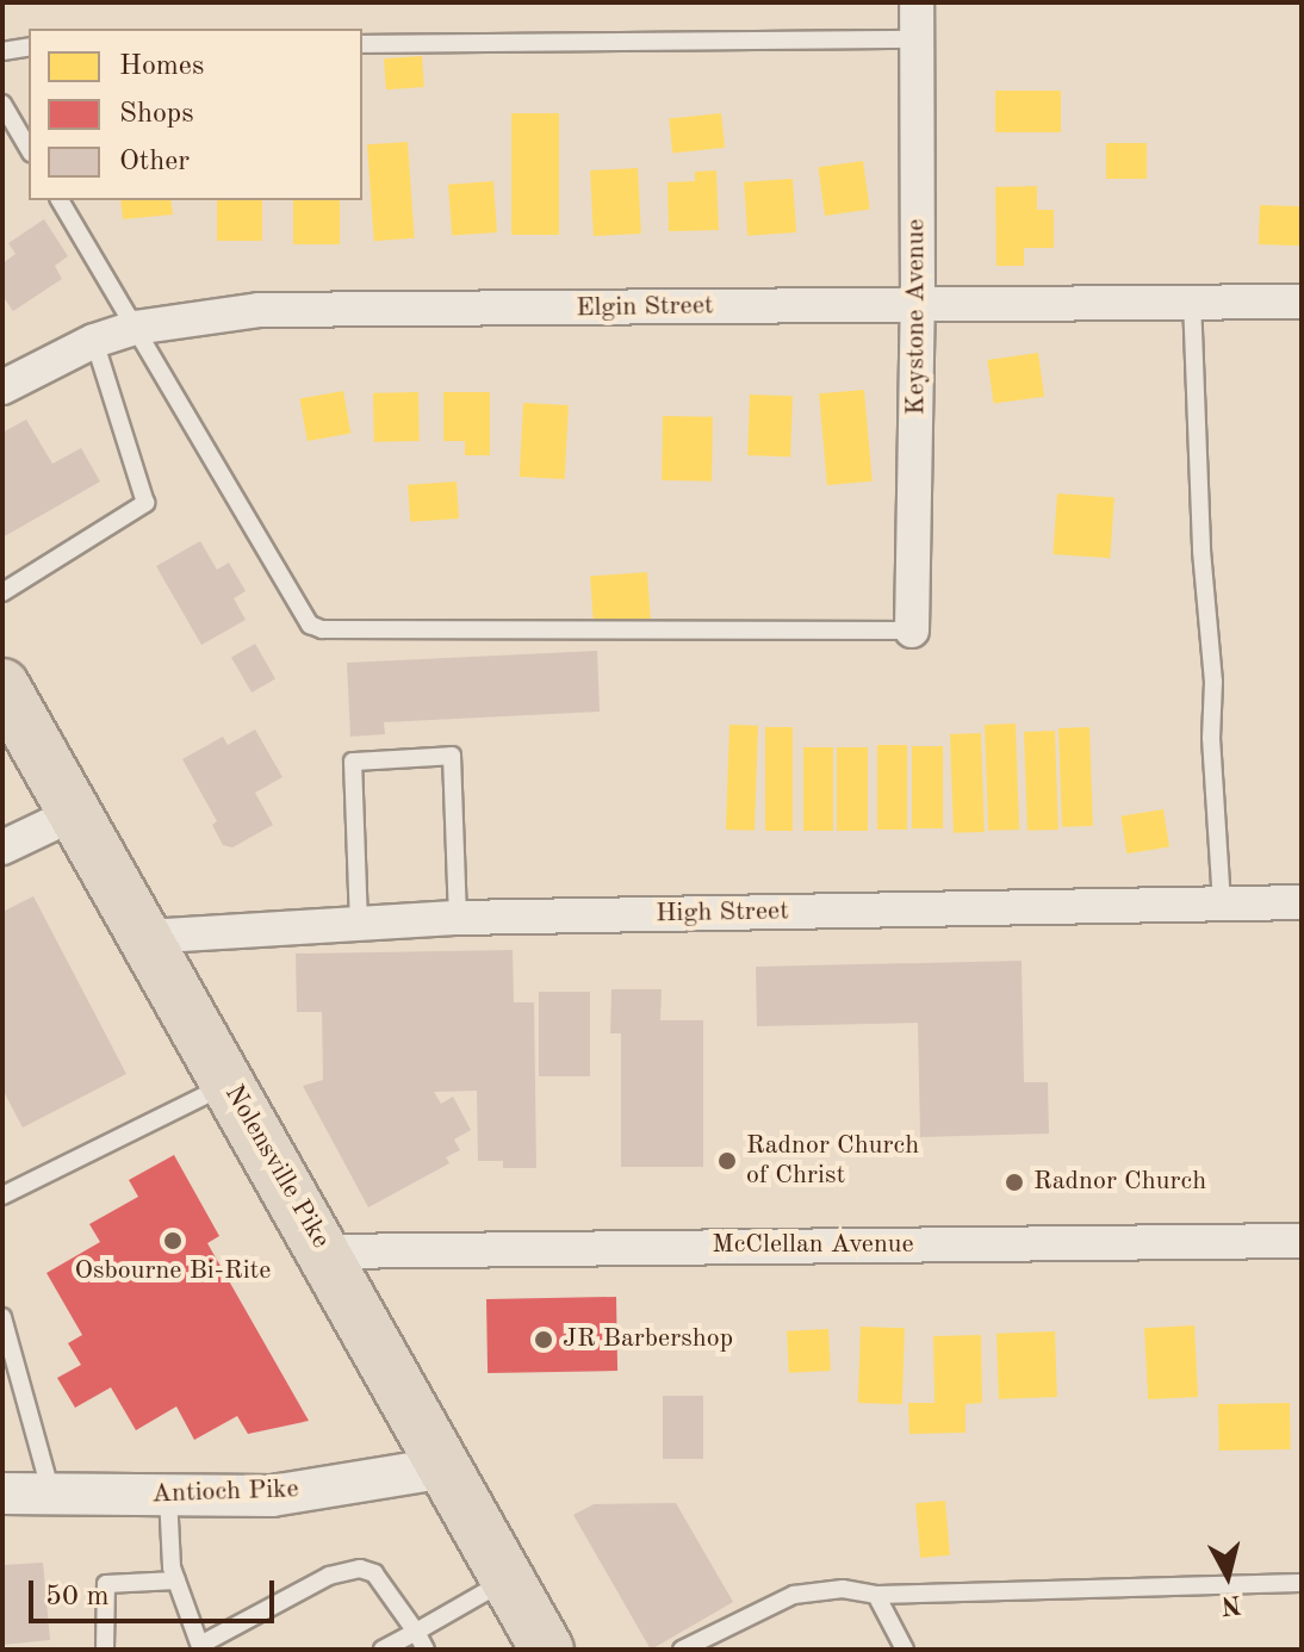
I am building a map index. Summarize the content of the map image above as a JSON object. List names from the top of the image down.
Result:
{
  "streets": {
    "main road": ["Nolensville Pike"],
    "street": [
      "Elgin Street",
      "Keystone Avenue",
      "High Street",
      "McClellan Avenue",
      "Antioch Pike"
    ]
  },
  "crossings": [
    ["Elgin Street", "Keystone Avenue"],
    ["High Street", "Nolensville Pike"],
    ["Nolensville Pike", "McClellan Avenue"],
    ["Nolensville Pike", "Antioch Pike"]
  ],
  "places": [
    "Radnor Church of Christ",
    "Radnor Church",
    "Osbourne Bi-Rite",
    "JR Barbershop"
  ],
  "legend": ["Homes", "Shops", "Other"],
  "scale_bar": "50 m",
  "north": "bottom"
}
